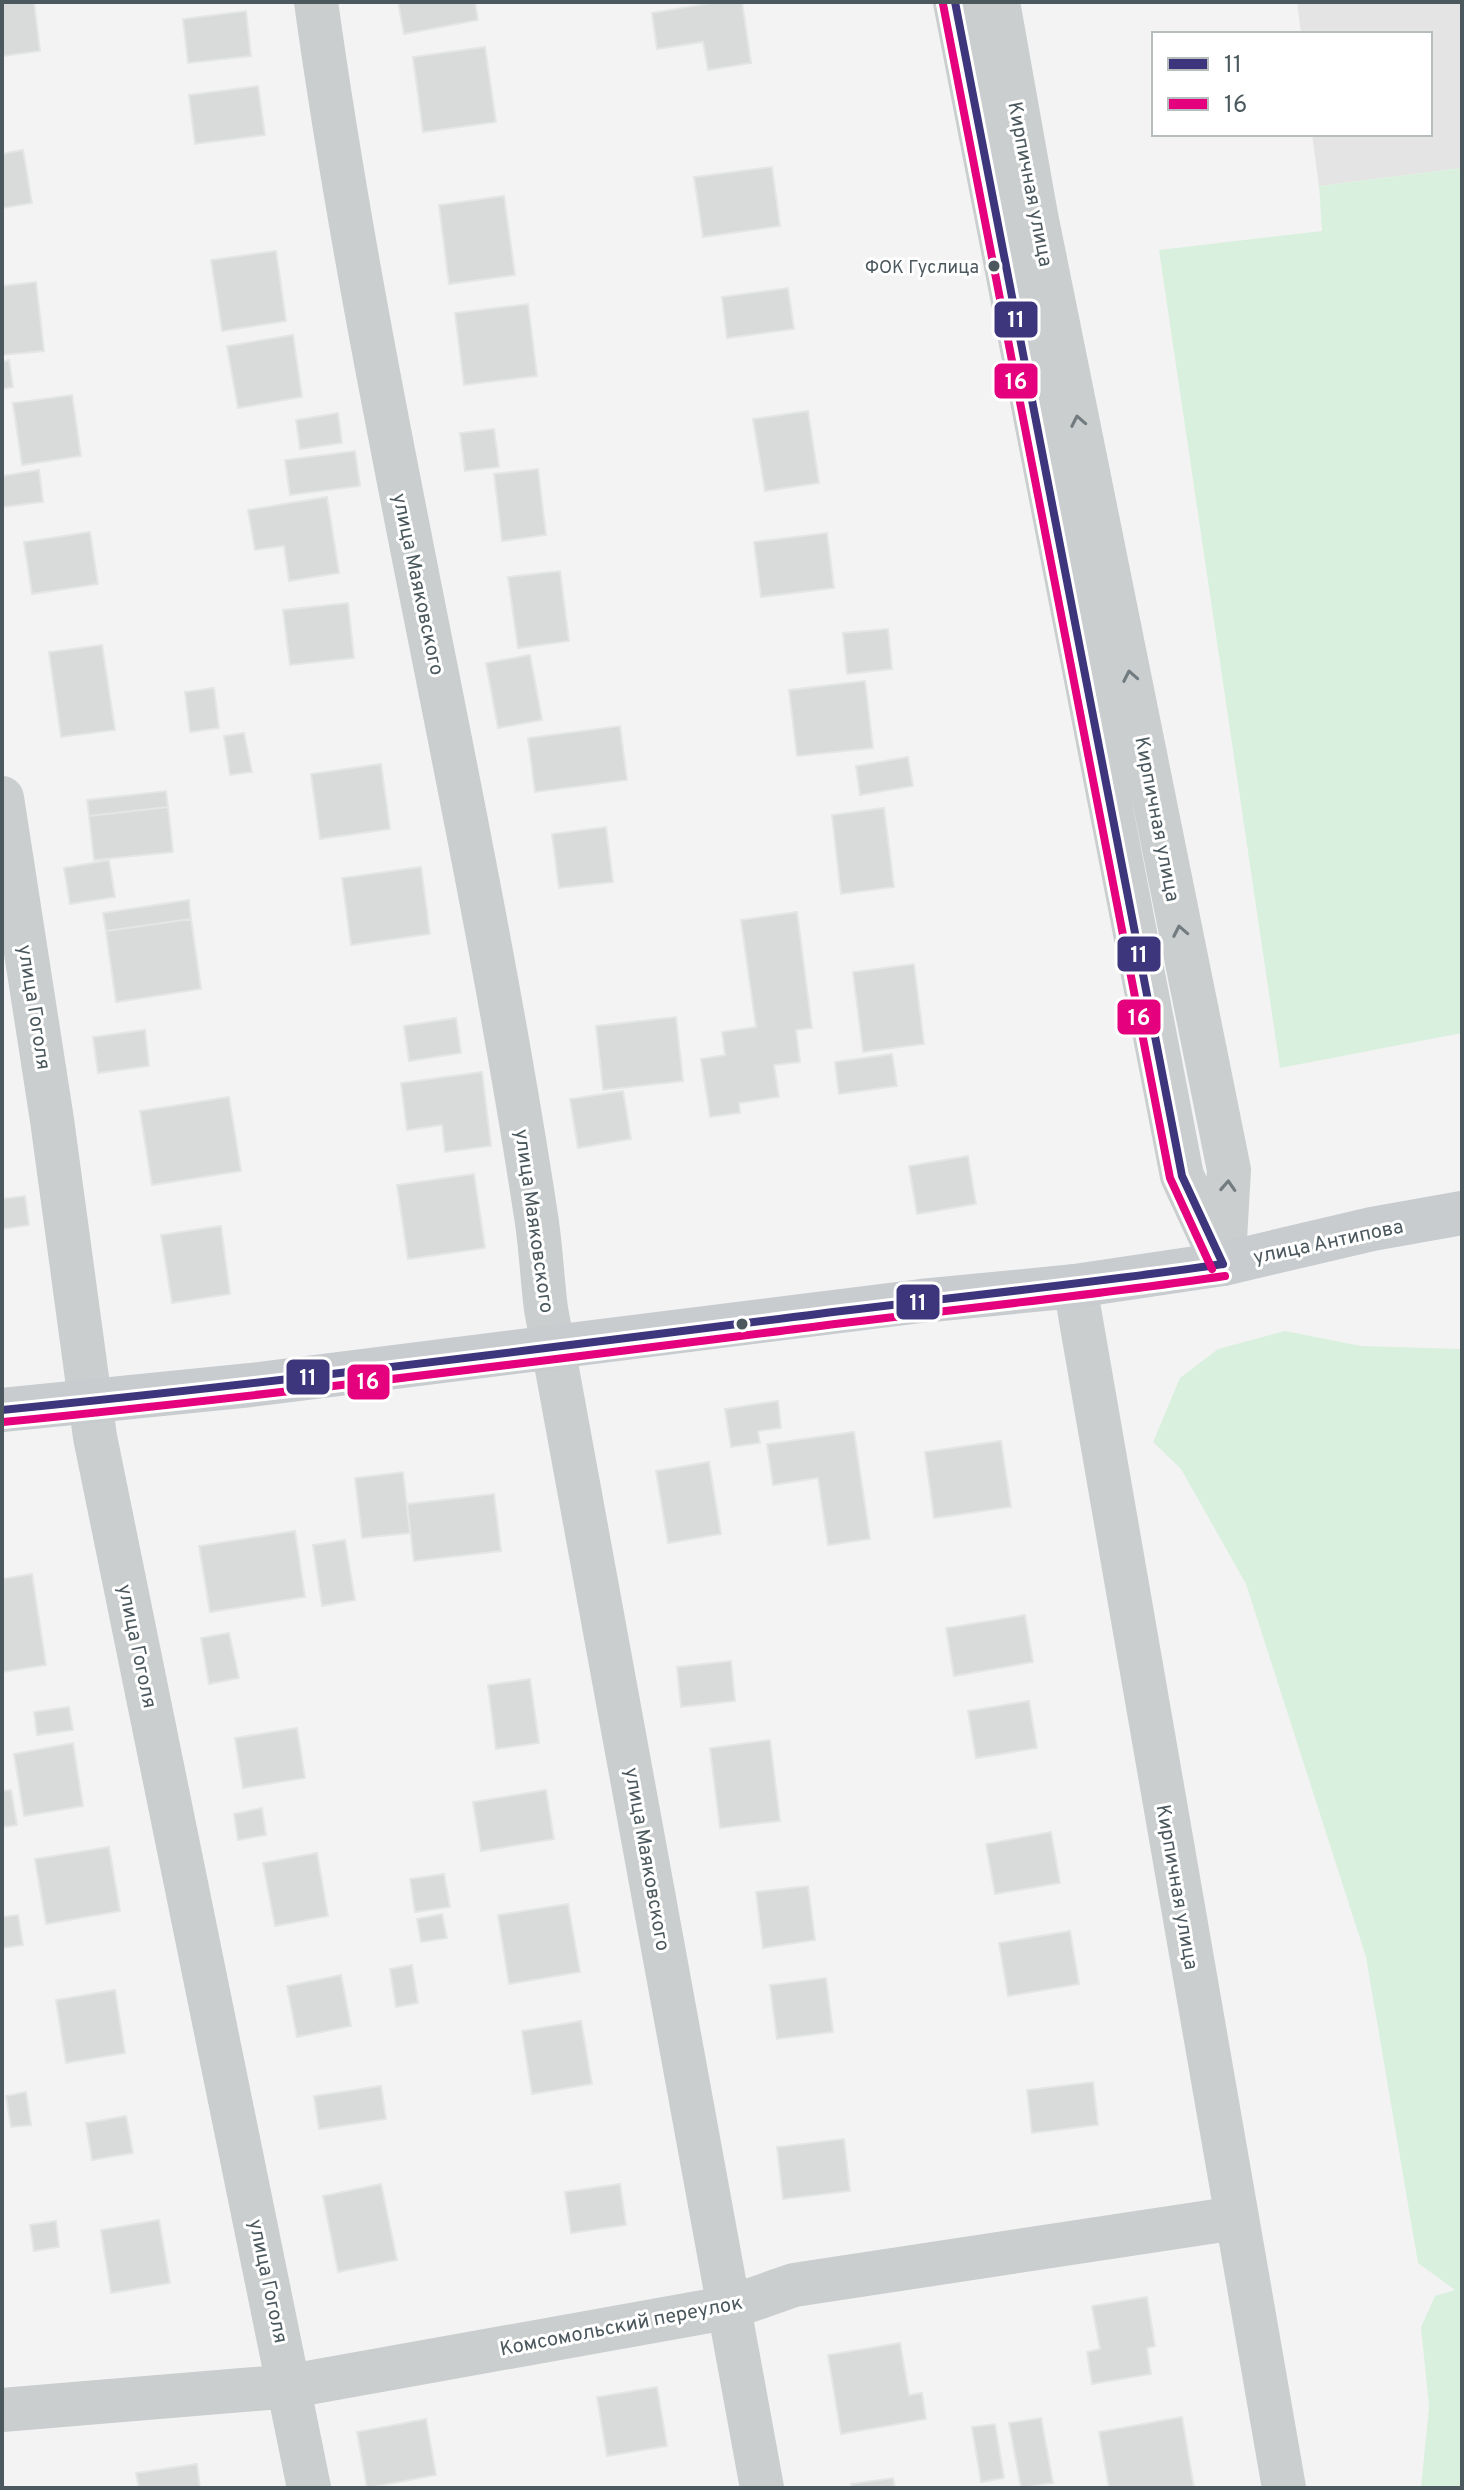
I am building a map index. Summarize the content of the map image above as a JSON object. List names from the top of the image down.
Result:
{
  "streets": {
    "main road": ["улица Антипова"],
    "street": [
      "Кирпичная улица",
      "улица Маяковского",
      "улица Гоголя",
      "Комсомольский переулок"
    ]
  },
  "crossings": [
    ["Кирпичная улица", "улица Антипова"],
    ["Кирпичная улица", "Комсомольский переулок"],
    ["улица Маяковского", "улица Антипова"],
    ["улица Маяковского", "Комсомольский переулок"],
    ["улица Гоголя", "улица Антипова"],
    ["улица Гоголя", "Комсомольский переулок"]
  ],
  "places": ["ФОК Гуслица"],
  "lines": ["transit line 11", "transit line 16"],
  "legend": ["11", "16"]
}
